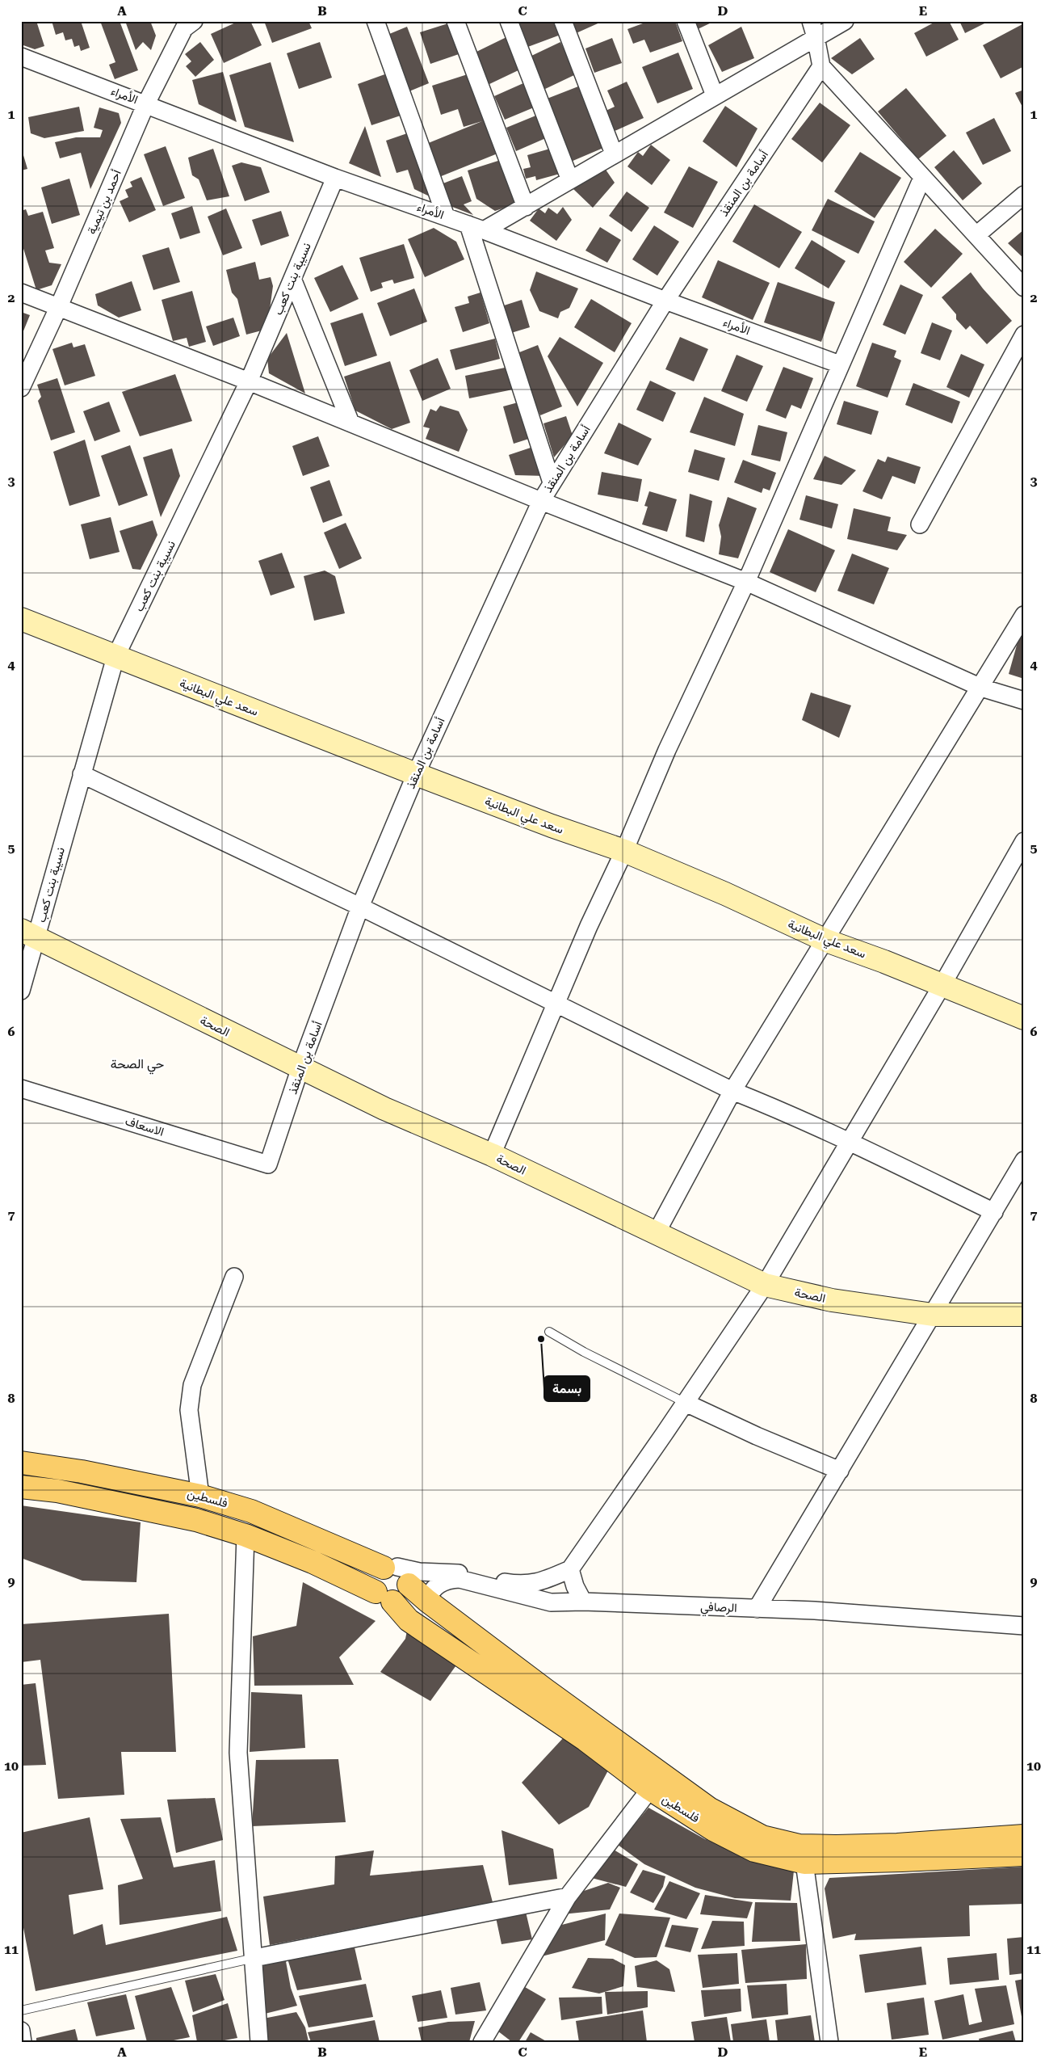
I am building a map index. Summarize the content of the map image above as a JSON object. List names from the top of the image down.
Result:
{
  "streets": {
    "main road": ["سعد علي البطانية", "الصحة", "فلسطين"],
    "street": [
      "الأمراء",
      "أسامة بن المنقذ",
      "أحمد بن تيمية",
      "نسيبة بنت كعب",
      "الاسعاف",
      "الرصافي"
    ]
  },
  "crossings": [
    ["الأمراء", "أسامة بن المنقذ"],
    ["الأمراء", "أحمد بن تيمية"],
    ["الأمراء", "نسيبة بنت كعب"],
    ["أسامة بن المنقذ", "سعد علي البطانية"],
    ["أسامة بن المنقذ", "الصحة"],
    ["أسامة بن المنقذ", "الاسعاف"],
    ["نسيبة بنت كعب", "سعد علي البطانية"],
    ["نسيبة بنت كعب", "الصحة"],
    ["فلسطين", "الرصافي"]
  ],
  "districts": ["حي الصحة"],
  "places": ["بسمة"],
  "grid": {
    "columns": [
      "A",
      "B",
      "C",
      "D",
      "E"
    ],
    "rows": [
      "1",
      "2",
      "3",
      "4",
      "5",
      "6",
      "7",
      "8",
      "9",
      "10",
      "11"
    ]
  }
}
